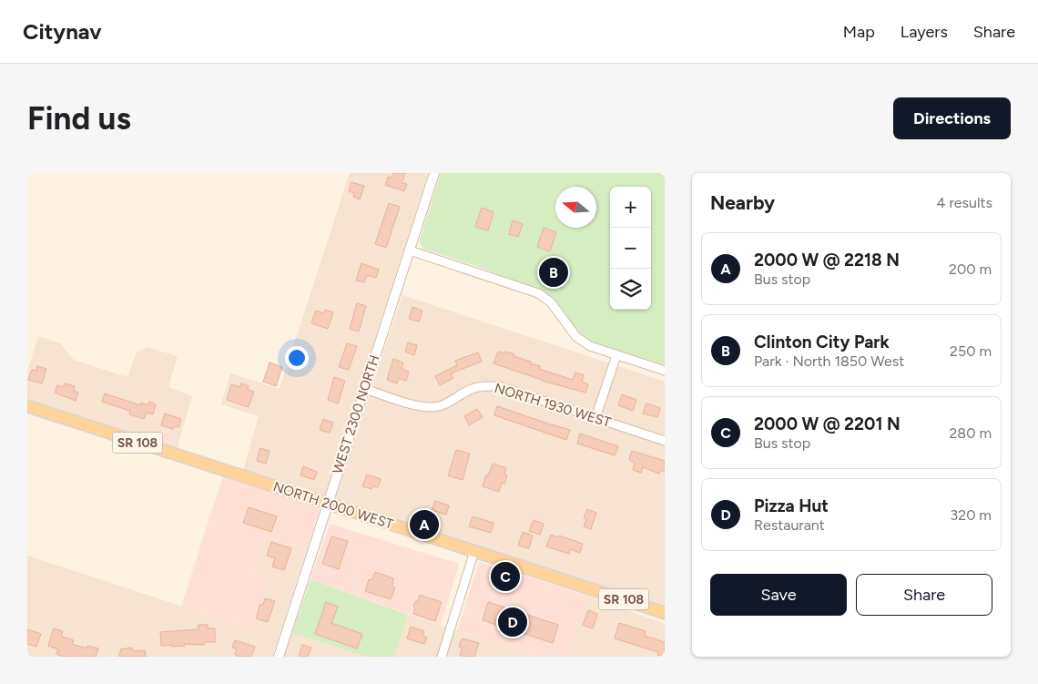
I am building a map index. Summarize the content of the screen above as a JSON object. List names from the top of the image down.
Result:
{
  "streets": {
    "main road": ["SR 108", "NORTH 2000 WEST"],
    "street": ["NORTH 1930 WEST", "WEST 2300 NORTH"]
  },
  "crossings": [
    ["NORTH 1930 WEST", "WEST 2300 NORTH"],
    ["WEST 2300 NORTH", "NORTH 2000 WEST"]
  ],
  "north": "left",
  "page": {
    "header": "Citynav",
    "nav": ["Map", "Layers", "Share"],
    "buttons": [
      "Directions",
      ["Save", "Share"]
    ],
    "title": "Find us",
    "heading": ["Nearby", "4 results"],
    "map_buttons": ["+", "−"],
    "list": [
      {
        "mark": "A",
        "name": "2000 W @ 2218 N",
        "note": "Bus stop",
        "value": "200 m"
      },
      {
        "mark": "B",
        "name": "Clinton City Park",
        "note": "Park · North 1850 West",
        "value": "250 m"
      },
      {
        "mark": "C",
        "name": "2000 W @ 2201 N",
        "note": "Bus stop",
        "value": "280 m"
      },
      {
        "mark": "D",
        "name": "Pizza Hut",
        "note": "Restaurant",
        "value": "320 m"
      }
    ],
    "pins": [
      "B",
      "A",
      "C",
      "D"
    ]
  }
}
